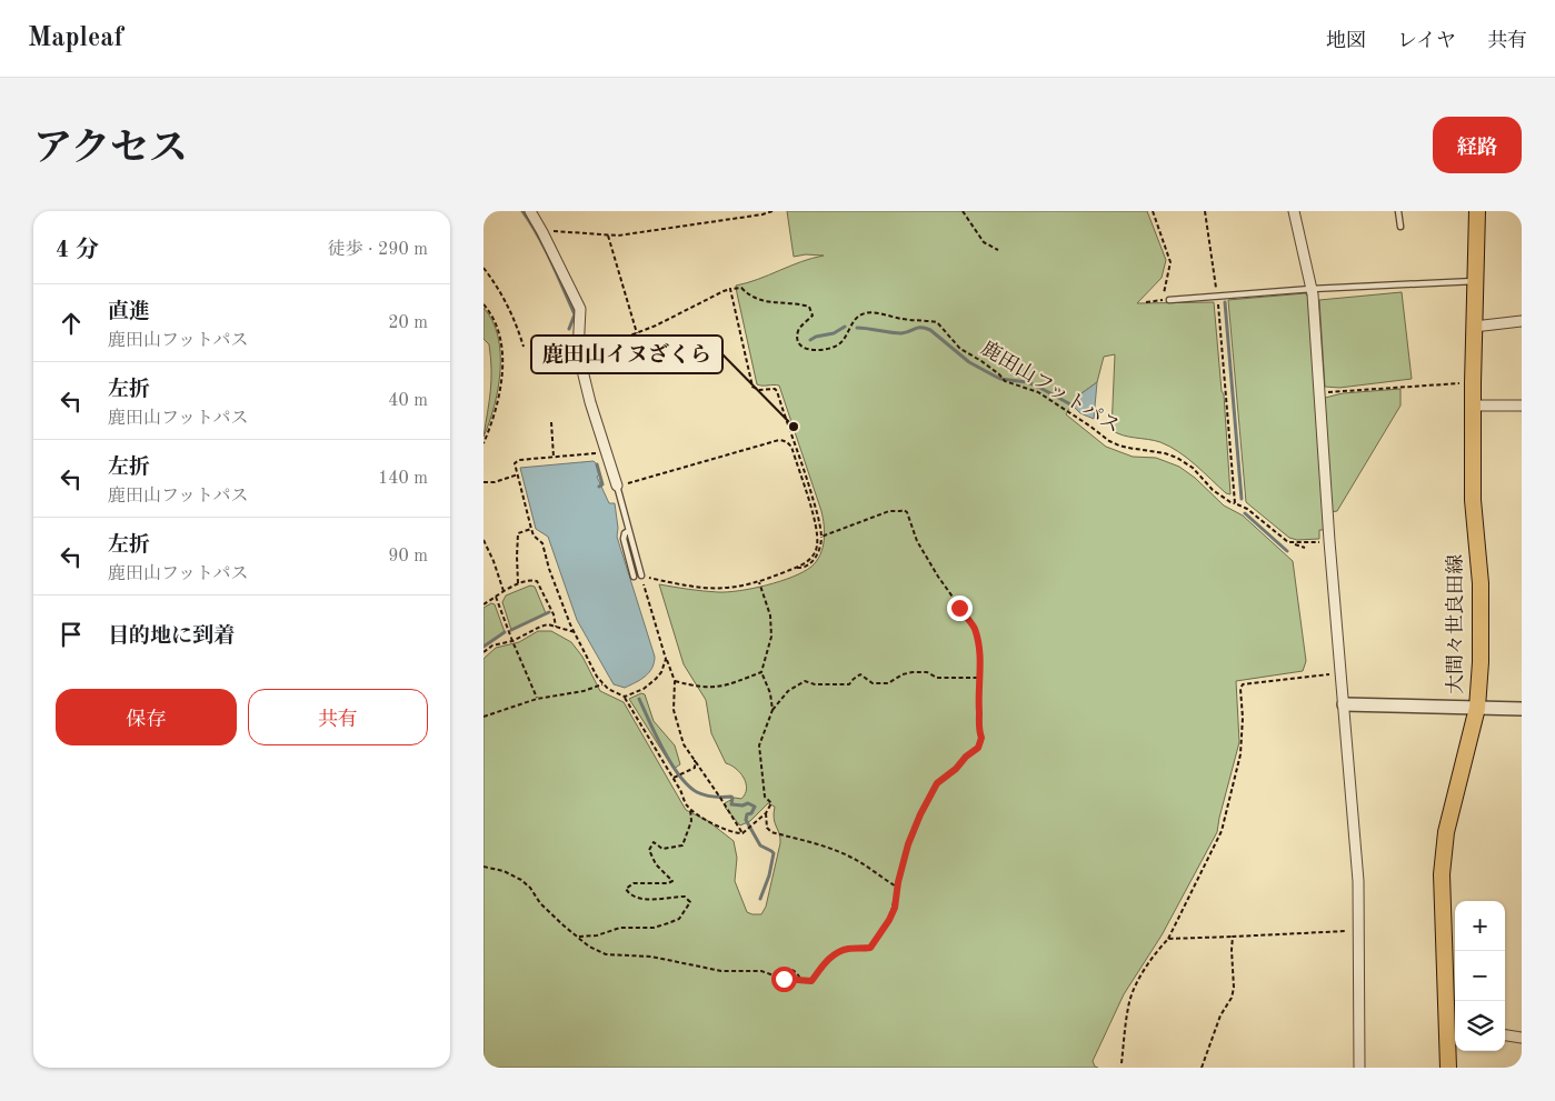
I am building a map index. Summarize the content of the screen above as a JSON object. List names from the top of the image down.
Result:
{
  "streets": {
    "main road": ["大間々世良田線"],
    "path": ["鹿田山フットパス"]
  },
  "places": ["鹿田山イヌざくら"],
  "page": {
    "header": "Mapleaf",
    "nav": ["地図", "レイヤ", "共有"],
    "title": "アクセス",
    "buttons": [
      "経路",
      ["保存", "共有"]
    ],
    "heading": ["4 分", "徒歩 · 290 m"],
    "list": [
      ["直進", "鹿田山フットパス", "20 m"],
      ["左折", "鹿田山フットパス", "40 m"],
      ["左折", "鹿田山フットパス", "140 m"],
      ["左折", "鹿田山フットパス", "90 m"],
      "目的地に到着"
    ],
    "map_buttons": ["+", "−"]
  }
}
